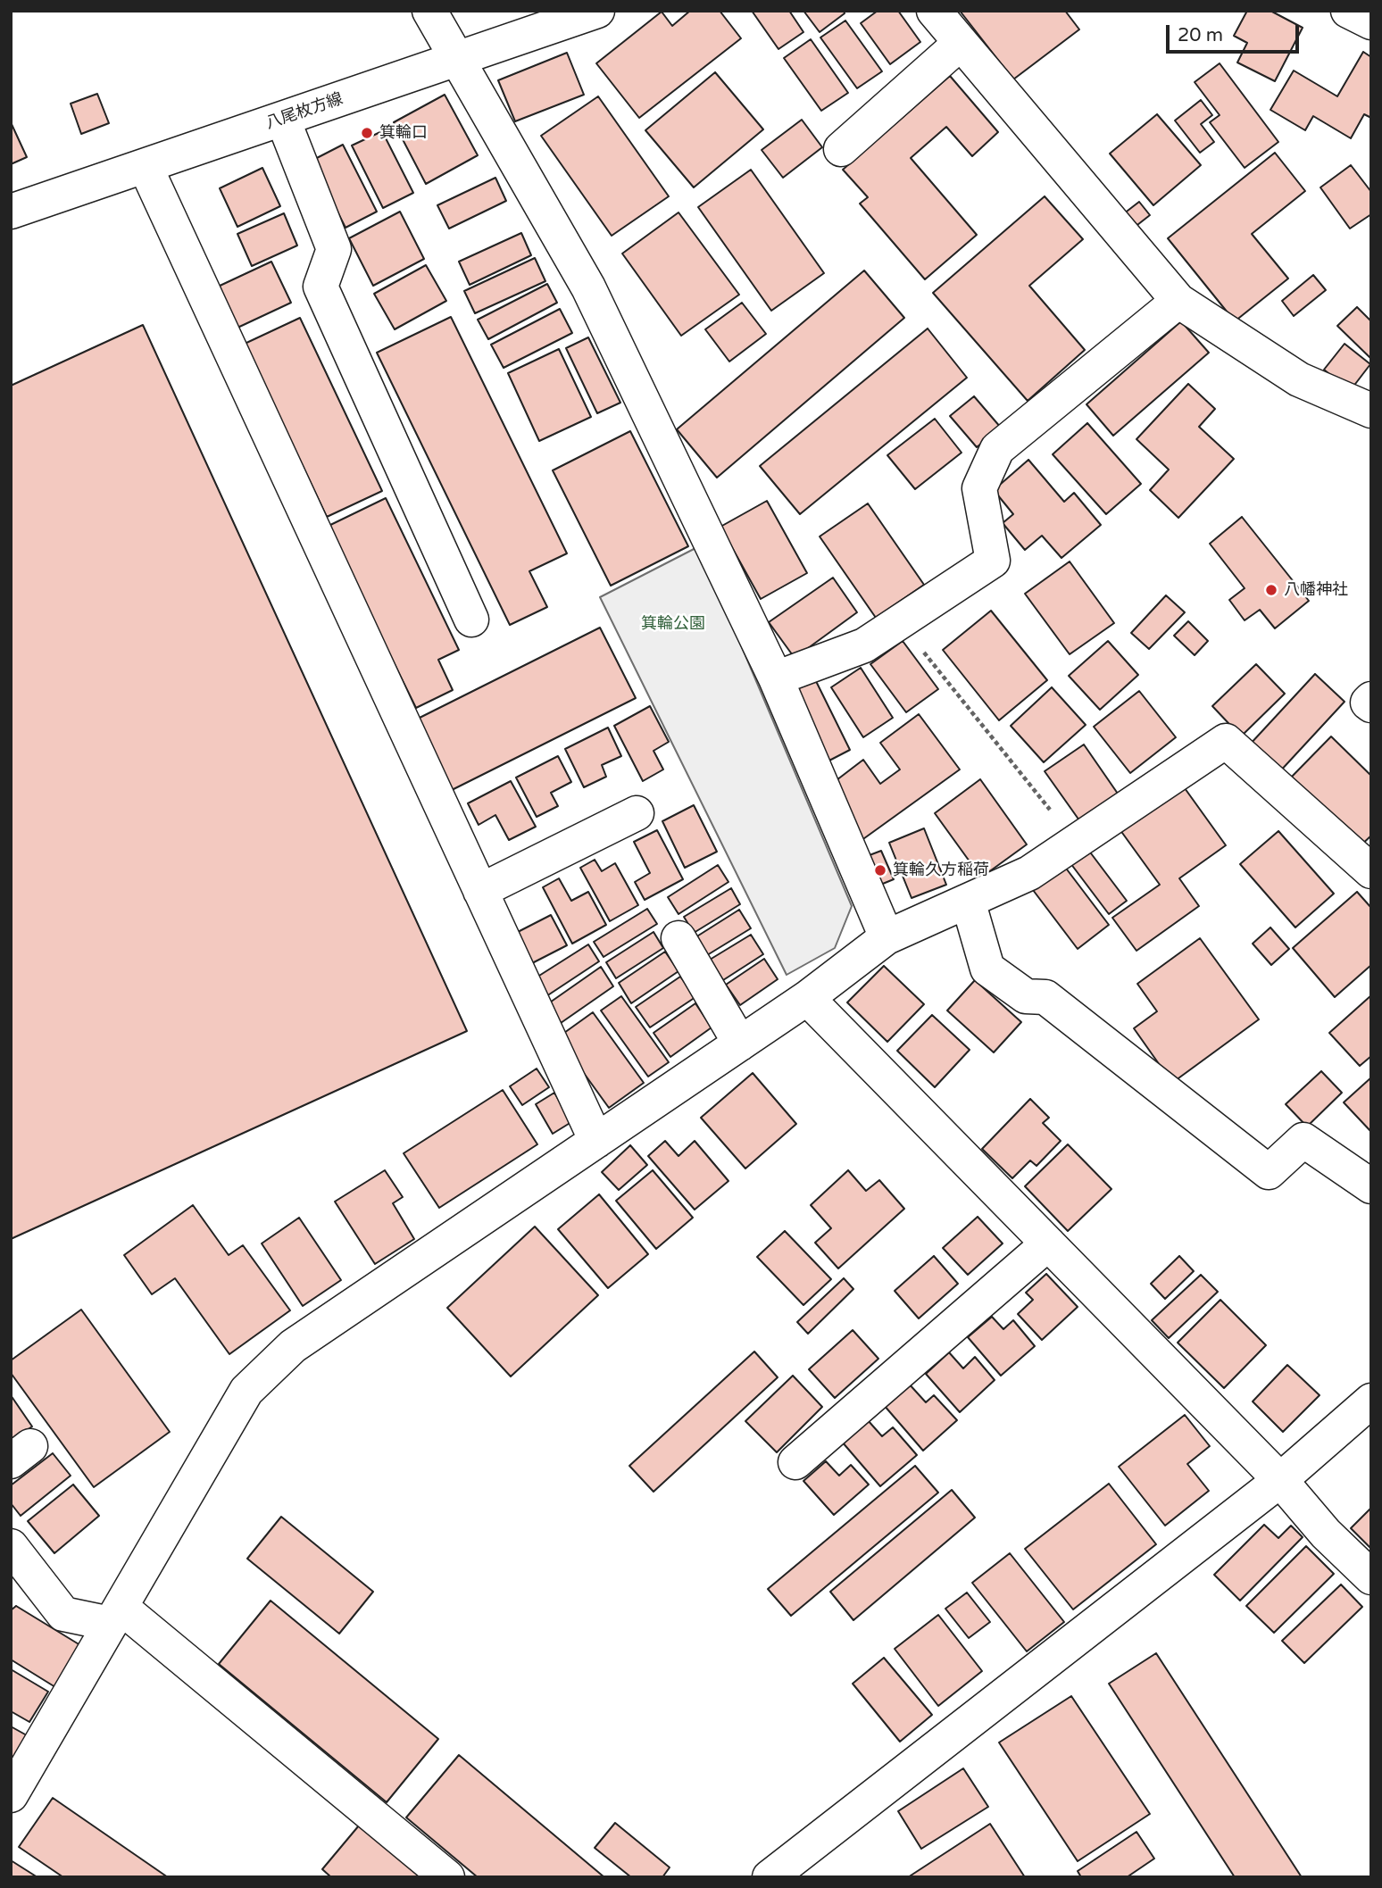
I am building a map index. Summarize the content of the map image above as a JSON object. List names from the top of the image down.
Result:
{
  "streets": {
    "street": ["八尾枚方線"]
  },
  "parks": ["箕輪公園"],
  "places": ["箕輪口", "八幡神社", "箕輪久方稲荷"],
  "scale_bar": "20 m"
}
